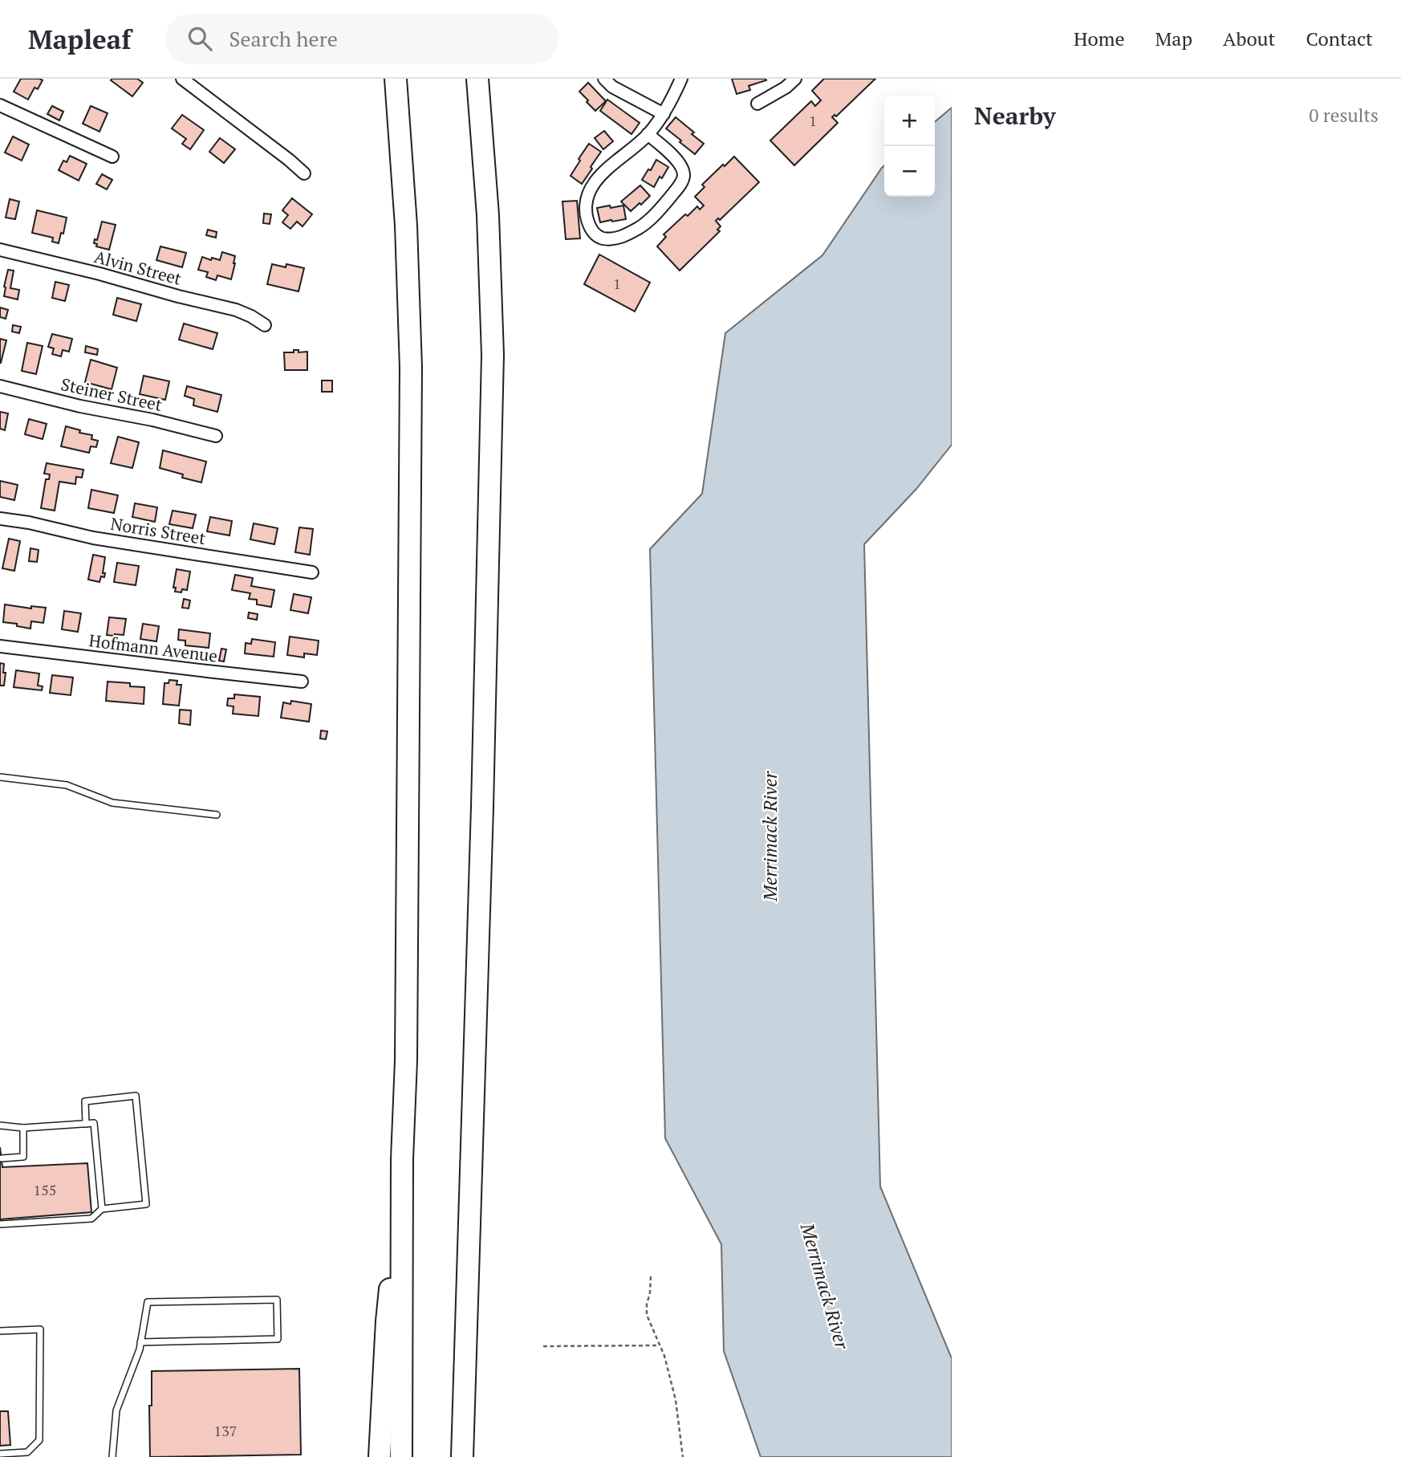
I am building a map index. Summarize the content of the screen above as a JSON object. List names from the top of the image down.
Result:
{
  "streets": {
    "street": [
      "Alvin Street",
      "Steiner Street",
      "Norris Street",
      "Hofmann Avenue"
    ]
  },
  "water": ["Merrimack River"],
  "house_numbers": [
    "1",
    "1",
    "155",
    "137"
  ],
  "page": {
    "header": "Mapleaf",
    "search": "Search here",
    "nav": [
      "Home",
      "Map",
      "About",
      "Contact"
    ],
    "heading": ["Nearby", "0 results"],
    "map_buttons": ["+", "−"]
  }
}
